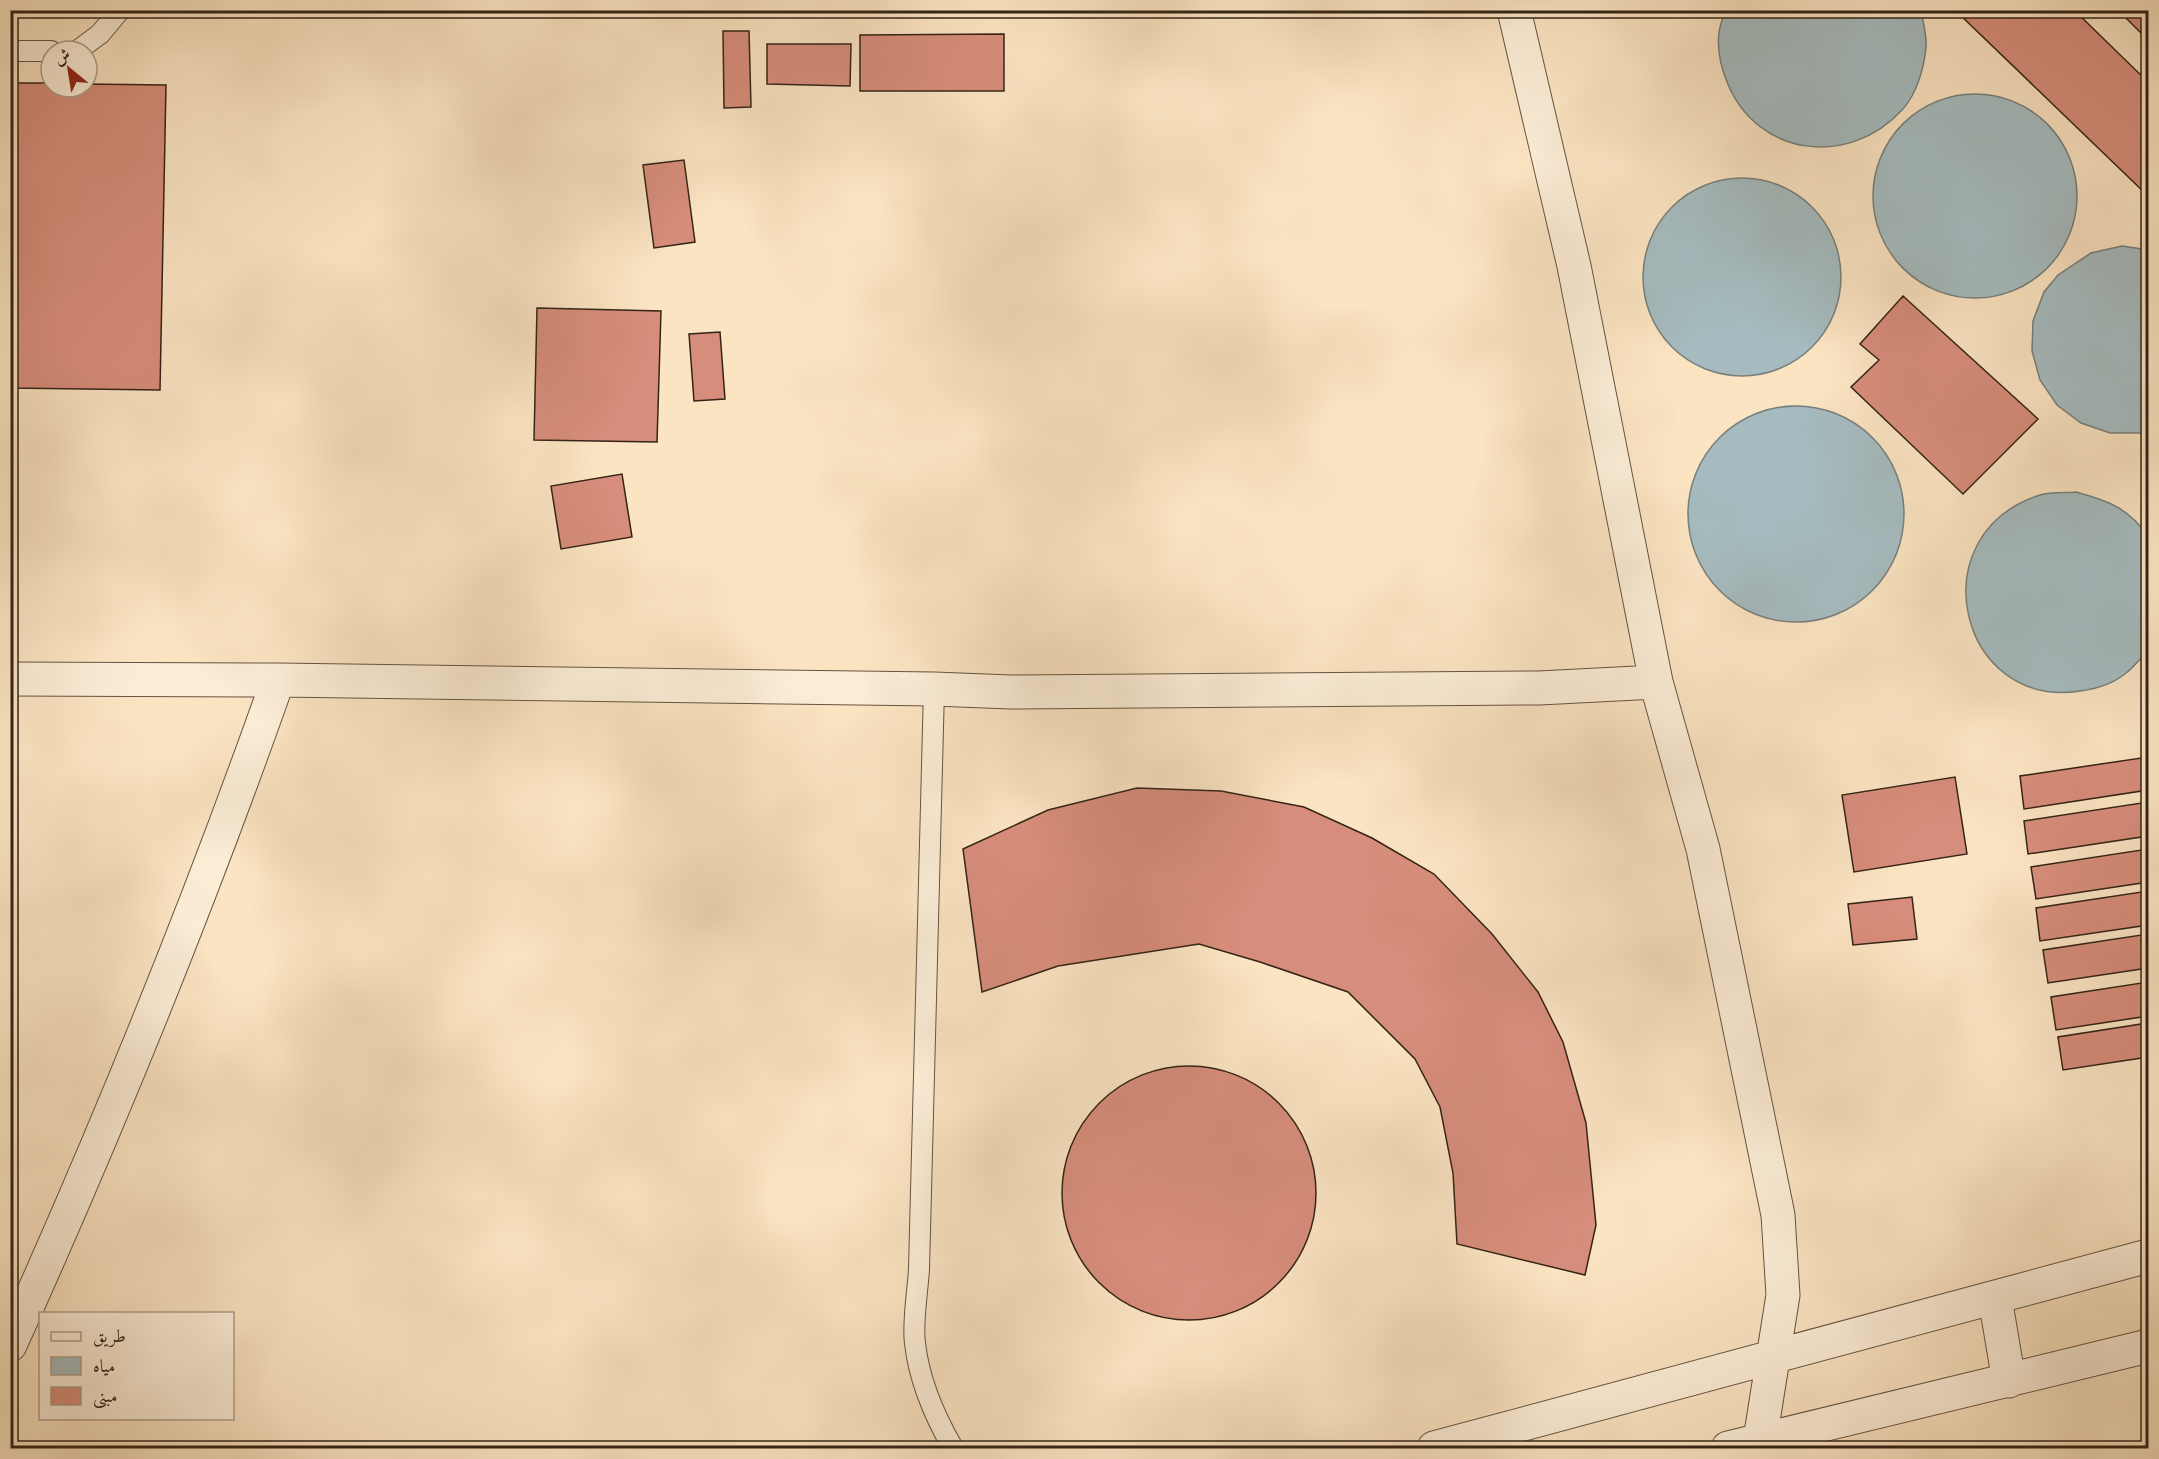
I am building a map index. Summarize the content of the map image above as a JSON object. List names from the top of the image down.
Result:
{
  "legend": ["طريق", "مياه", "مبنى"],
  "north": "top left"
}
